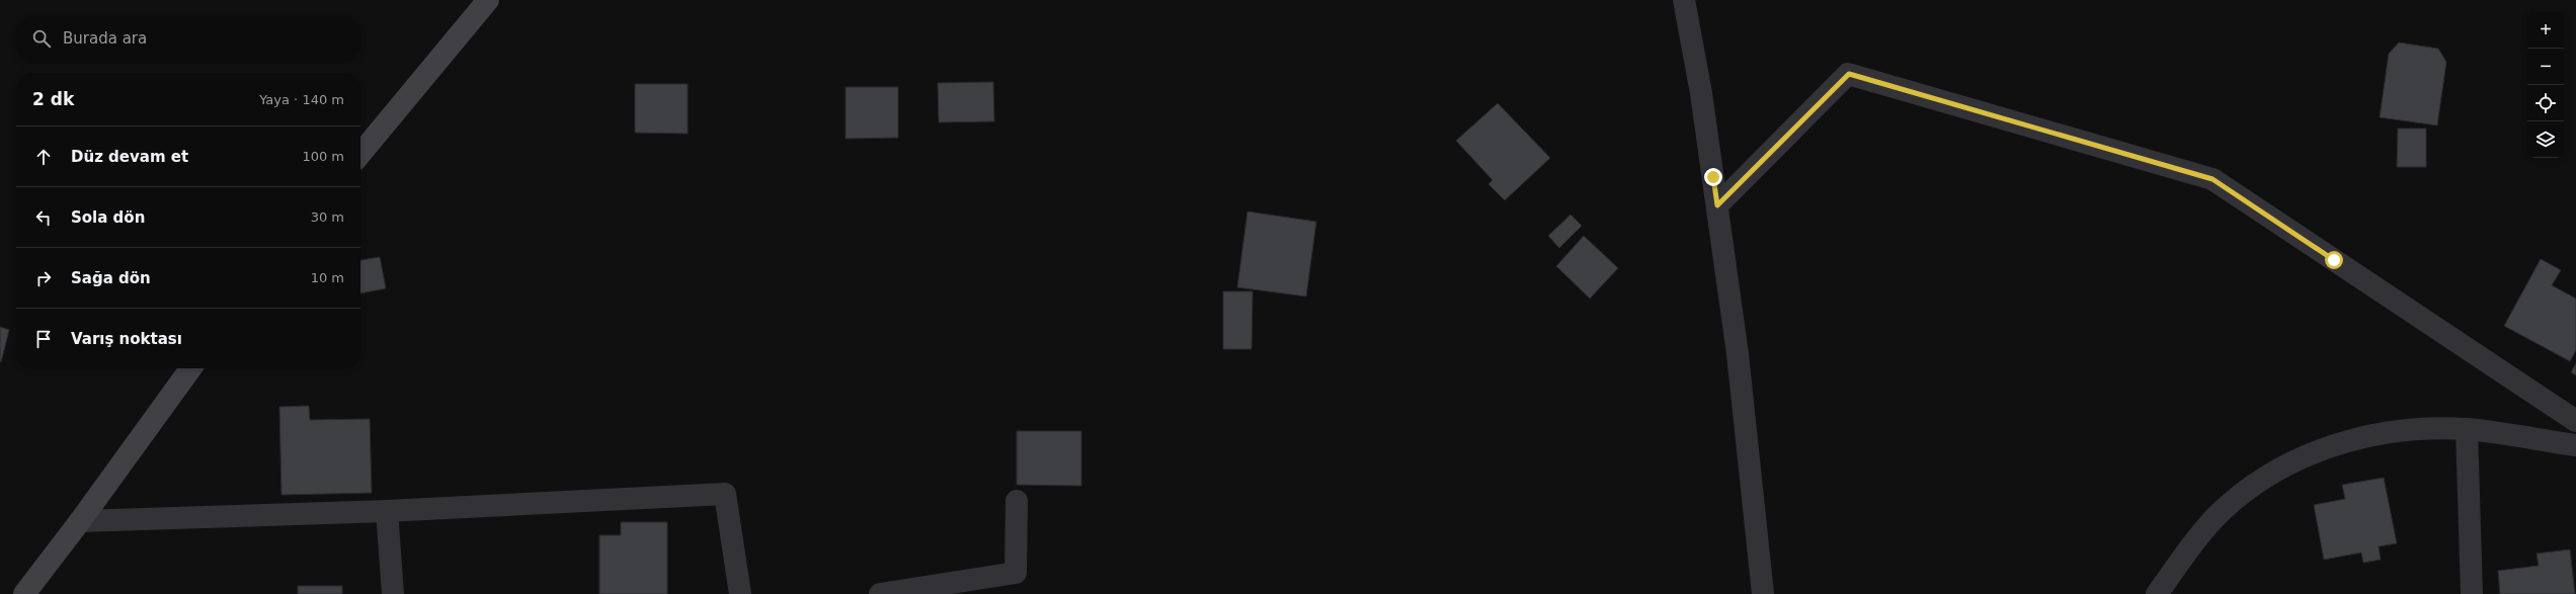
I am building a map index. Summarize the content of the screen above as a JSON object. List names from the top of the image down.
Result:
{
  "page": {
    "map_buttons": ["+", "−"],
    "search": "Burada ara",
    "heading": ["2 dk", "Yaya · 140 m"],
    "list": [
      ["Düz devam et", "100 m"],
      ["Sola dön", "30 m"],
      ["Sağa dön", "10 m"],
      "Varış noktası"
    ]
  }
}
